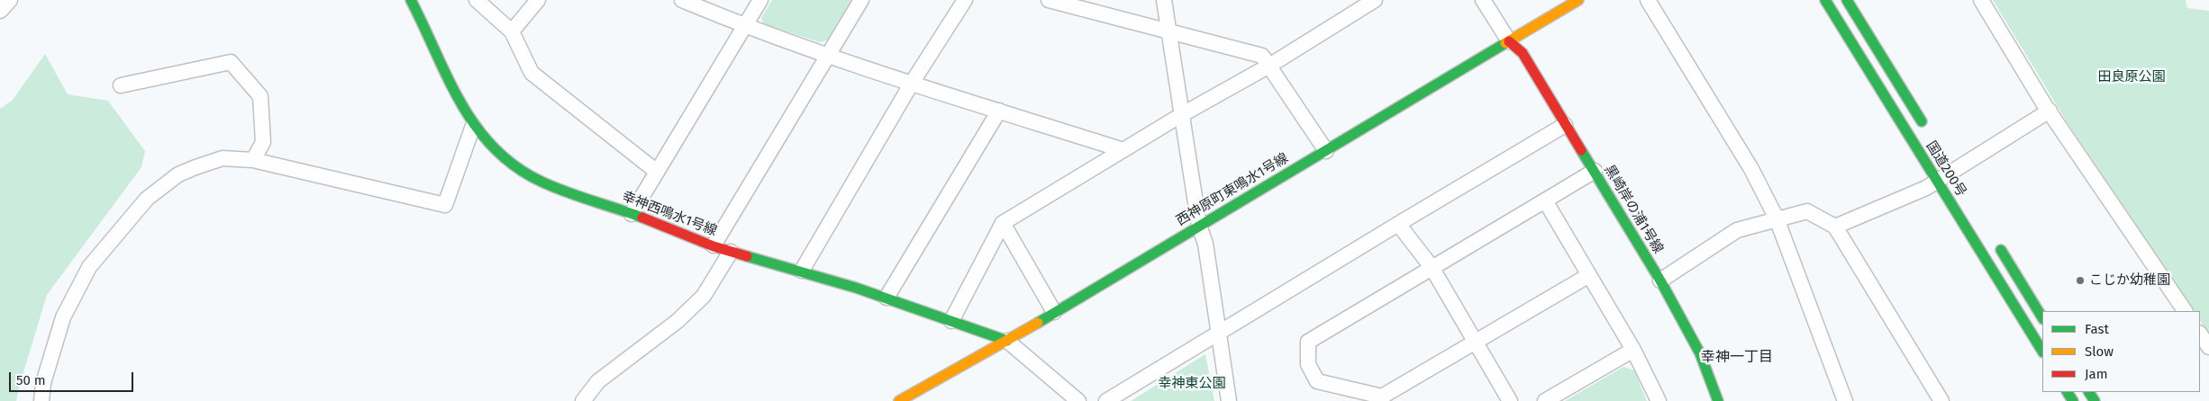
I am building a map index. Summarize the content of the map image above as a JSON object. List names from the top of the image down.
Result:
{
  "streets": {
    "main road": [
      "国道200号",
      "西神原町東鳴水1号線",
      "黒崎岸の浦1号線",
      "幸神西鳴水1号線"
    ]
  },
  "crossings": [
    ["西神原町東鳴水1号線", "黒崎岸の浦1号線"],
    ["西神原町東鳴水1号線", "幸神西鳴水1号線"]
  ],
  "districts": ["幸神一丁目"],
  "parks": ["田良原公園", "幸神東公園"],
  "places": ["こじか幼稚園"],
  "legend": ["Fast", "Slow", "Jam"],
  "scale_bar": "50 m"
}
